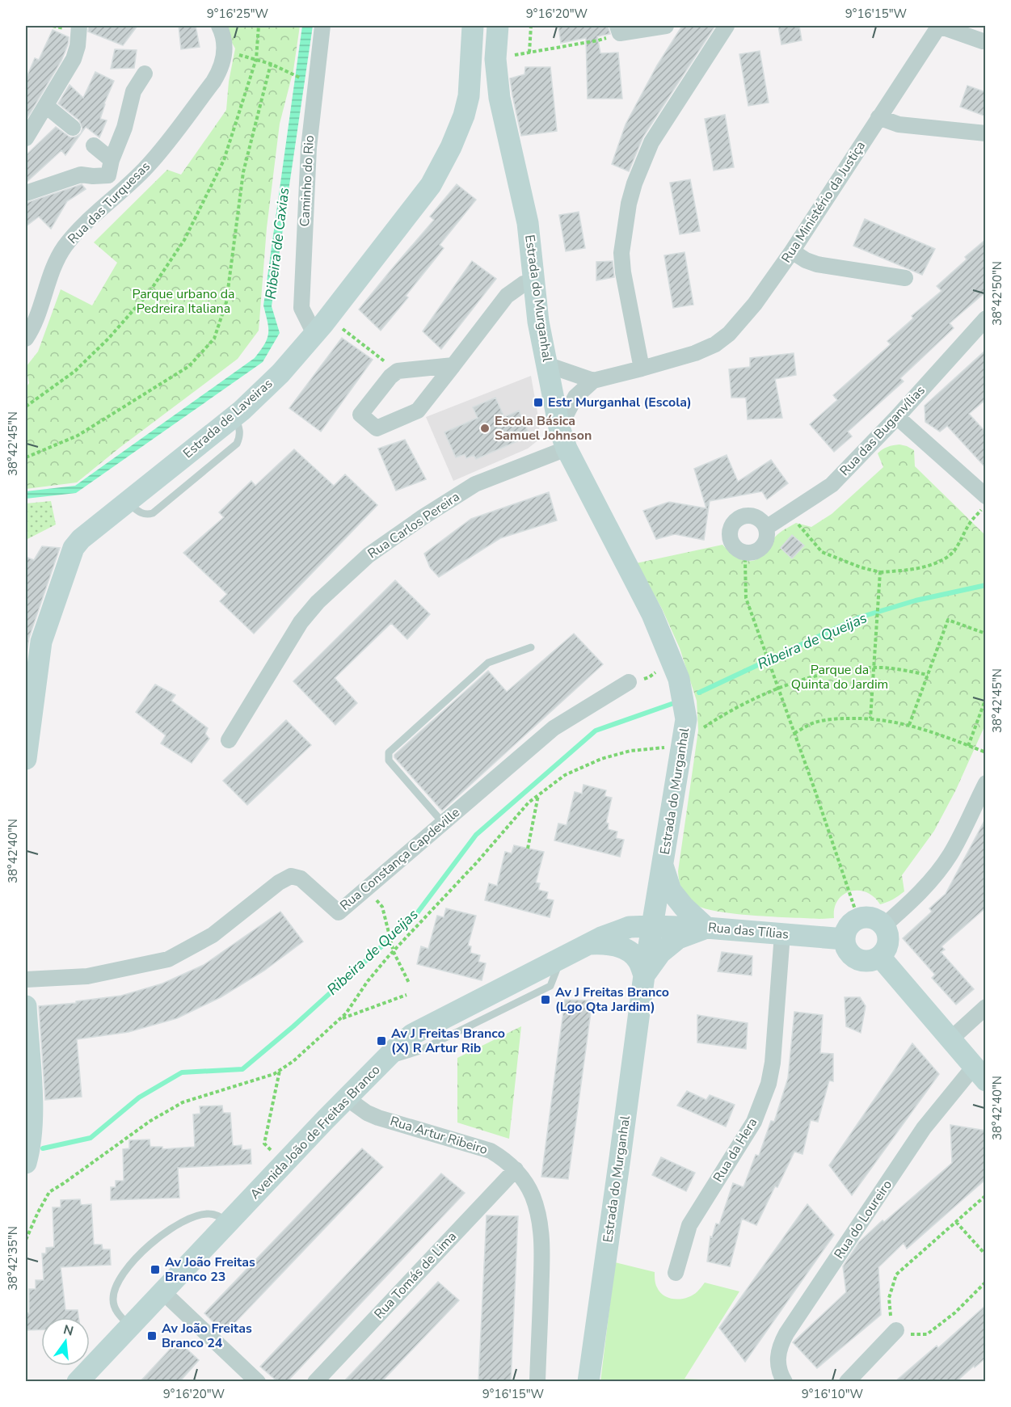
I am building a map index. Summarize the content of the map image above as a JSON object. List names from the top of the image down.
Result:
{
  "streets": {
    "street": [
      "Caminho do Rio",
      "Rua Ministério da Justiça",
      "Rua das Turquesas",
      "Estrada do Murganhal",
      "Estrada de Laveiras",
      "Rua das Buganvílias",
      "Rua Carlos Pereira",
      "Rua Constança Capdeville",
      "Rua das Tílias",
      "Avenida João de Freitas Branco",
      "Rua Artur Ribeiro",
      "Rua da Hera",
      "Rua do Loureiro",
      "Rua Tomás de Lima"
    ]
  },
  "crossings": [
    ["Caminho do Rio", "Estrada de Laveiras"],
    ["Rua Ministério da Justiça", "Estrada do Murganhal"],
    ["Estrada do Murganhal", "Rua Carlos Pereira"],
    ["Estrada do Murganhal", "Rua das Tílias"],
    ["Estrada do Murganhal", "Avenida João de Freitas Branco"],
    ["Rua das Tílias", "Avenida João de Freitas Branco"],
    ["Rua das Tílias", "Rua da Hera"],
    ["Avenida João de Freitas Branco", "Rua Artur Ribeiro"],
    ["Rua Artur Ribeiro", "Rua Tomás de Lima"]
  ],
  "water": ["Ribeira de Caxias", "Ribeira de Queijas"],
  "parks": ["Parque urbano da Pedreira Italiana", "Parque da Quinta do Jardim"],
  "places": {
    "transit": [
      "Estr Murganhal (Escola)",
      "Av J Freitas Branco (Lgo Qta Jardim)",
      "Av J Freitas Branco (X) R Artur Rib",
      "Av João Freitas Branco 23",
      "Av João Freitas Branco 24"
    ],
    "other": ["Escola Básica Samuel Johnson"]
  },
  "north": "top",
  "coordinates": [
    "9°16'25\"W",
    "9°16'20\"W",
    "9°16'15\"W",
    "38°42'50\"N",
    "38°42'45\"N",
    "38°42'40\"N",
    "38°42'35\"N",
    "9°16'10\"W"
  ]
}
